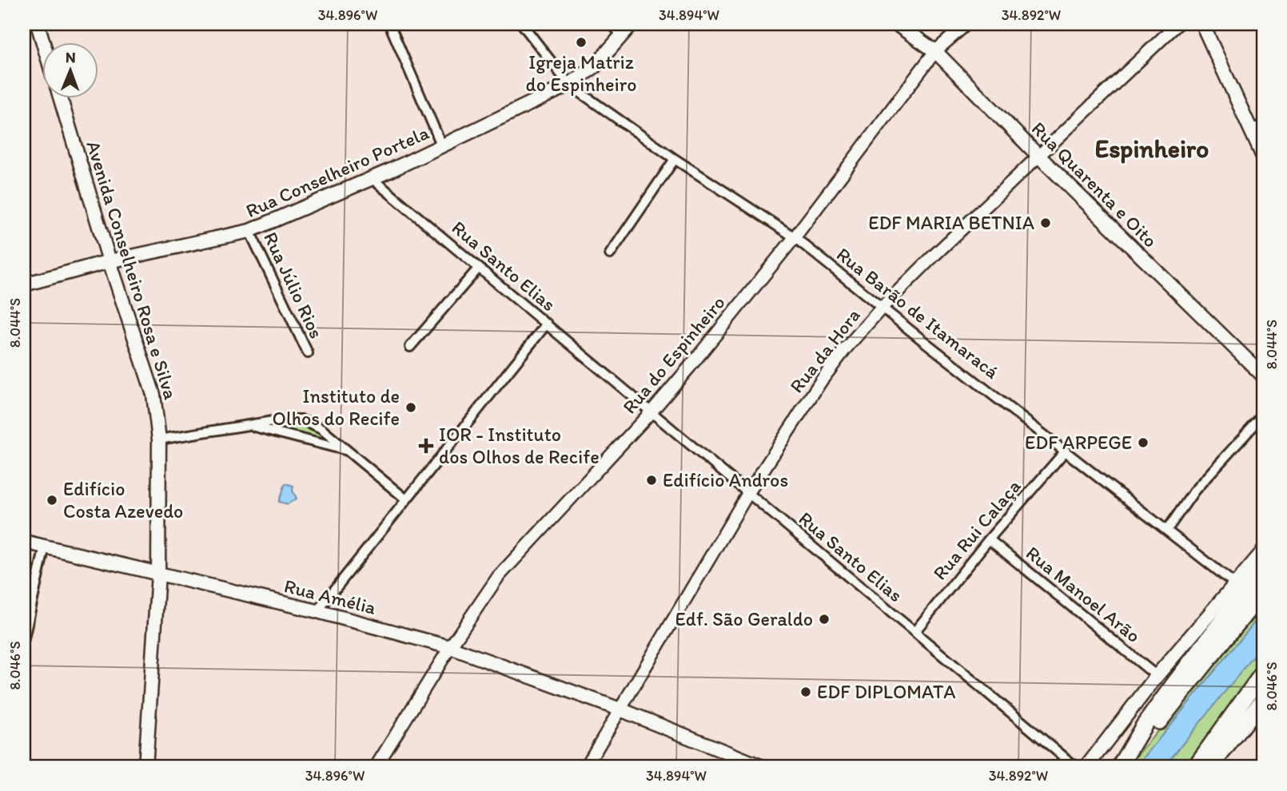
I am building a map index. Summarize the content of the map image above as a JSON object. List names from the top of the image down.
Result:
{
  "streets": {
    "main road": [
      "Rua Conselheiro Portela",
      "Rua Quarenta e Oito",
      "Avenida Conselheiro Rosa e Silva",
      "Rua Amélia"
    ],
    "street": [
      "Rua Santo Elias",
      "Rua Júlio Rios",
      "Rua Barão de Itamaracá",
      "Rua da Hora",
      "Rua do Espinheiro",
      "Rua Rui Calaça",
      "Rua Manoel Arão"
    ]
  },
  "crossings": [
    ["Rua Conselheiro Portela", "Rua Santo Elias"],
    ["Rua Conselheiro Portela", "Avenida Conselheiro Rosa e Silva"],
    ["Rua Conselheiro Portela", "Rua Júlio Rios"],
    ["Rua Conselheiro Portela", "Rua Barão de Itamaracá"],
    ["Rua Quarenta e Oito", "Rua da Hora"],
    ["Rua Quarenta e Oito", "Rua do Espinheiro"],
    ["Rua Santo Elias", "Rua da Hora"],
    ["Rua Santo Elias", "Rua do Espinheiro"],
    ["Rua Santo Elias", "Rua Rui Calaça"],
    ["Avenida Conselheiro Rosa e Silva", "Rua Amélia"],
    ["Rua Barão de Itamaracá", "Rua da Hora"],
    ["Rua Barão de Itamaracá", "Rua do Espinheiro"],
    ["Rua Barão de Itamaracá", "Rua Rui Calaça"],
    ["Rua da Hora", "Rua Amélia"],
    ["Rua do Espinheiro", "Rua Amélia"],
    ["Rua Rui Calaça", "Rua Manoel Arão"]
  ],
  "districts": ["Espinheiro"],
  "places": {
    "other": [
      "Igreja Matriz do Espinheiro",
      "EDF MARIA BETNIA",
      "Instituto de Olhos do Recife",
      "EDF ARPEGE",
      "Edifício Andros",
      "Edifício Costa Azevedo",
      "Edf. São Geraldo",
      "EDF DIPLOMATA"
    ],
    "health": ["IOR - Instituto dos Olhos de Recife"]
  },
  "north": "top",
  "coordinates": [
    "34.896°W",
    "34.894°W",
    "34.892°W",
    "8.044°S",
    "8.046°S"
  ]
}
